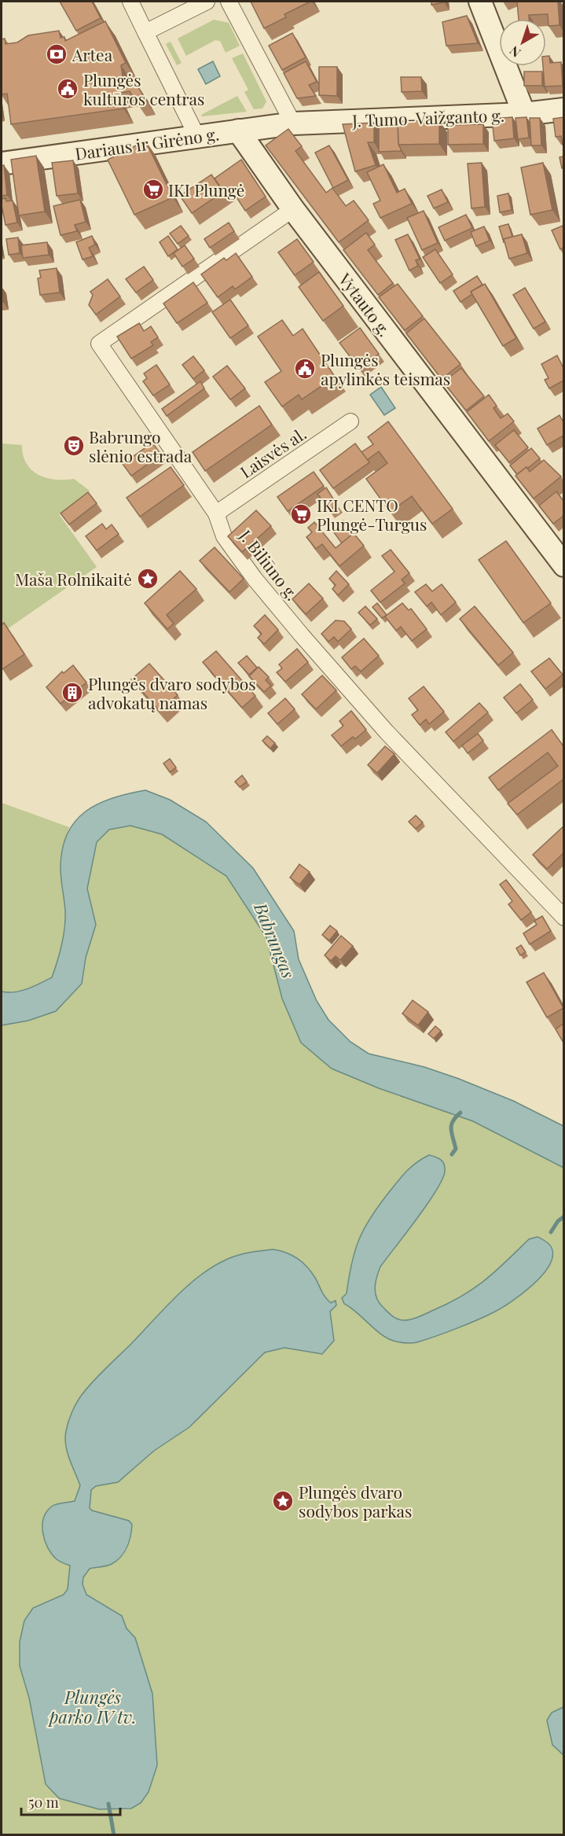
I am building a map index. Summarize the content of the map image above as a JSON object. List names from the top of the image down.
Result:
{
  "streets": {
    "main road": ["J. Tumo-Vaižganto g.", "Dariaus ir Girėno g.", "Vytauto g."],
    "street": ["Laisvės al.", "J. Biliūno g."]
  },
  "crossings": [
    ["J. Tumo-Vaižganto g.", "Dariaus ir Girėno g."],
    ["Dariaus ir Girėno g.", "Vytauto g."],
    ["Vytauto g.", "J. Biliūno g."],
    ["Laisvės al.", "J. Biliūno g."]
  ],
  "water": ["Babrungas", "Plungės parko IV tv."],
  "places": {
    "bank": ["Artea"],
    "public building": ["Plungės kultūros centras", "Plungės apylinkės teismas"],
    "supermarket": ["IKI Plungė", "IKI CENTO Plungė-Turgus"],
    "theatre": ["Babrungo slėnio estrada"],
    "place": ["Maša Rolnikaitė", "Plungės dvaro sodybos parkas"],
    "building": ["Plungės dvaro sodybos advokatų namas"]
  },
  "scale_bar": "50 m",
  "north": "bottom left"
}
